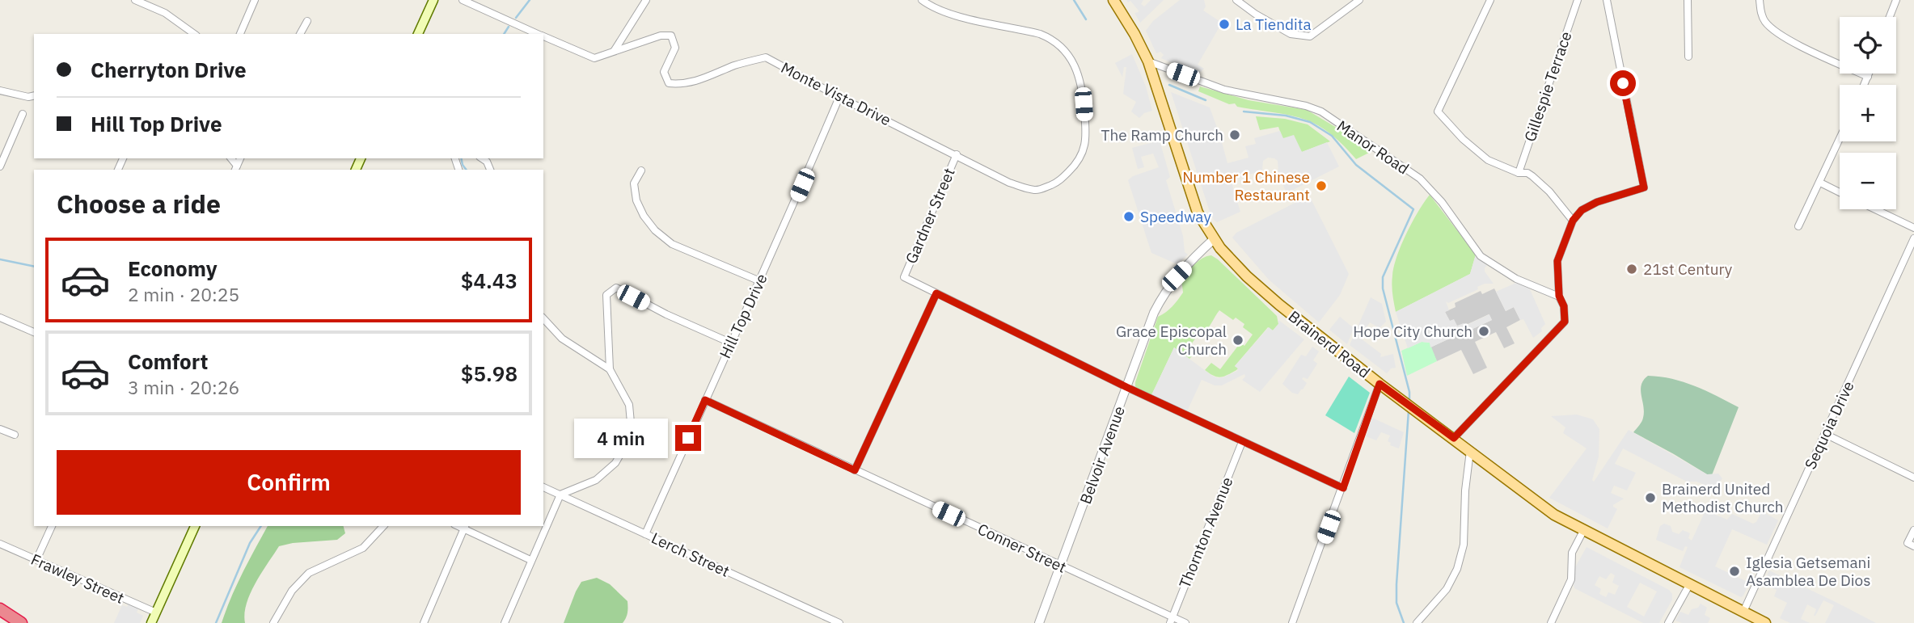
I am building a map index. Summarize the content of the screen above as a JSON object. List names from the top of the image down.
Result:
{
  "streets": {
    "main road": ["Brainerd Road"],
    "street": [
      "Gillespie Terrace",
      "Monte Vista Drive",
      "Manor Road",
      "Gardner Street",
      "Hill Top Drive",
      "Sequoia Drive",
      "Belvoir Avenue",
      "Thornton Avenue",
      "Conner Street",
      "Lerch Street",
      "Frawley Street"
    ]
  },
  "crossings": [
    ["Monte Vista Drive", "Gardner Street"],
    ["Monte Vista Drive", "Hill Top Drive"],
    ["Manor Road", "Brainerd Road"],
    ["Hill Top Drive", "Conner Street"],
    ["Hill Top Drive", "Lerch Street"],
    ["Brainerd Road", "Sequoia Drive"],
    ["Brainerd Road", "Belvoir Avenue"],
    ["Belvoir Avenue", "Conner Street"],
    ["Thornton Avenue", "Conner Street"]
  ],
  "places": [
    "La Tiendita",
    "The Ramp Church",
    "Number 1 Chinese Restaurant",
    "Speedway",
    "21st Century",
    "Hope City Church",
    "Grace Episcopal Church",
    "Brainerd United Methodist Church",
    "Iglesia Getsemani Asamblea De Dios"
  ],
  "page": {
    "map_buttons": ["+", "−"],
    "banner": ["Cherryton Drive", "Hill Top Drive"],
    "heading": "Choose a ride",
    "list": [
      {
        "name": "Economy",
        "note": "2 min · 20:25",
        "value": "$4.43"
      },
      {
        "name": "Comfort",
        "note": "3 min · 20:26",
        "value": "$5.98"
      }
    ],
    "bubble": "4 min",
    "buttons": "Confirm"
  }
}
